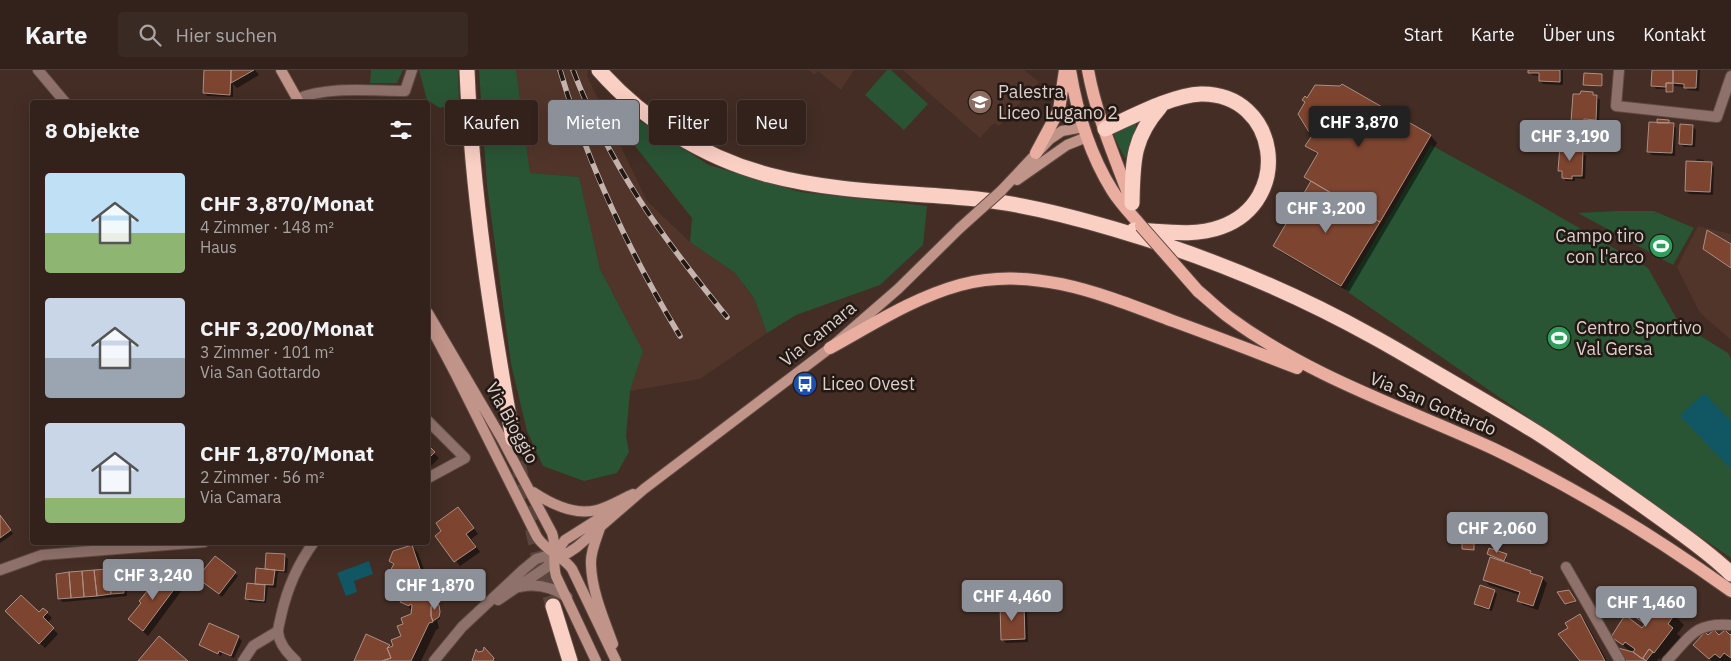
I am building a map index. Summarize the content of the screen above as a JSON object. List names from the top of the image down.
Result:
{
  "streets": {
    "main road": ["Via Camara", "Via San Gottardo", "Via Bioggio"]
  },
  "crossings": [
    ["Via Camara", "Via San Gottardo"],
    ["Via Camara", "Via Bioggio"]
  ],
  "places": {
    "school or university": ["Palestra Liceo Lugano 2"],
    "sports": ["Campo tiro con l'arco", "Centro Sportivo Val Gersa"],
    "bus stop": ["Liceo Ovest"]
  },
  "page": {
    "header": "Karte",
    "search": "Hier suchen",
    "nav": [
      "Start",
      "Karte",
      "Über uns",
      "Kontakt"
    ],
    "chip": [
      "Kaufen",
      "Mieten",
      "Filter",
      "Neu"
    ],
    "heading": "8 Objekte",
    "price": [
      "CHF 3,870",
      "CHF 3,190",
      "CHF 3,200",
      "CHF 2,060",
      "CHF 3,240",
      "CHF 1,870",
      "CHF 4,460",
      "CHF 1,460"
    ],
    "list": [
      {
        "name": "CHF 3,870/Monat",
        "note": "4 Zimmer · 148 m² · Haus"
      },
      {
        "name": "CHF 3,200/Monat",
        "note": "3 Zimmer · 101 m² · Via San Gottardo"
      },
      {
        "name": "CHF 1,870/Monat",
        "note": "2 Zimmer · 56 m² · Via Camara"
      }
    ]
  }
}
